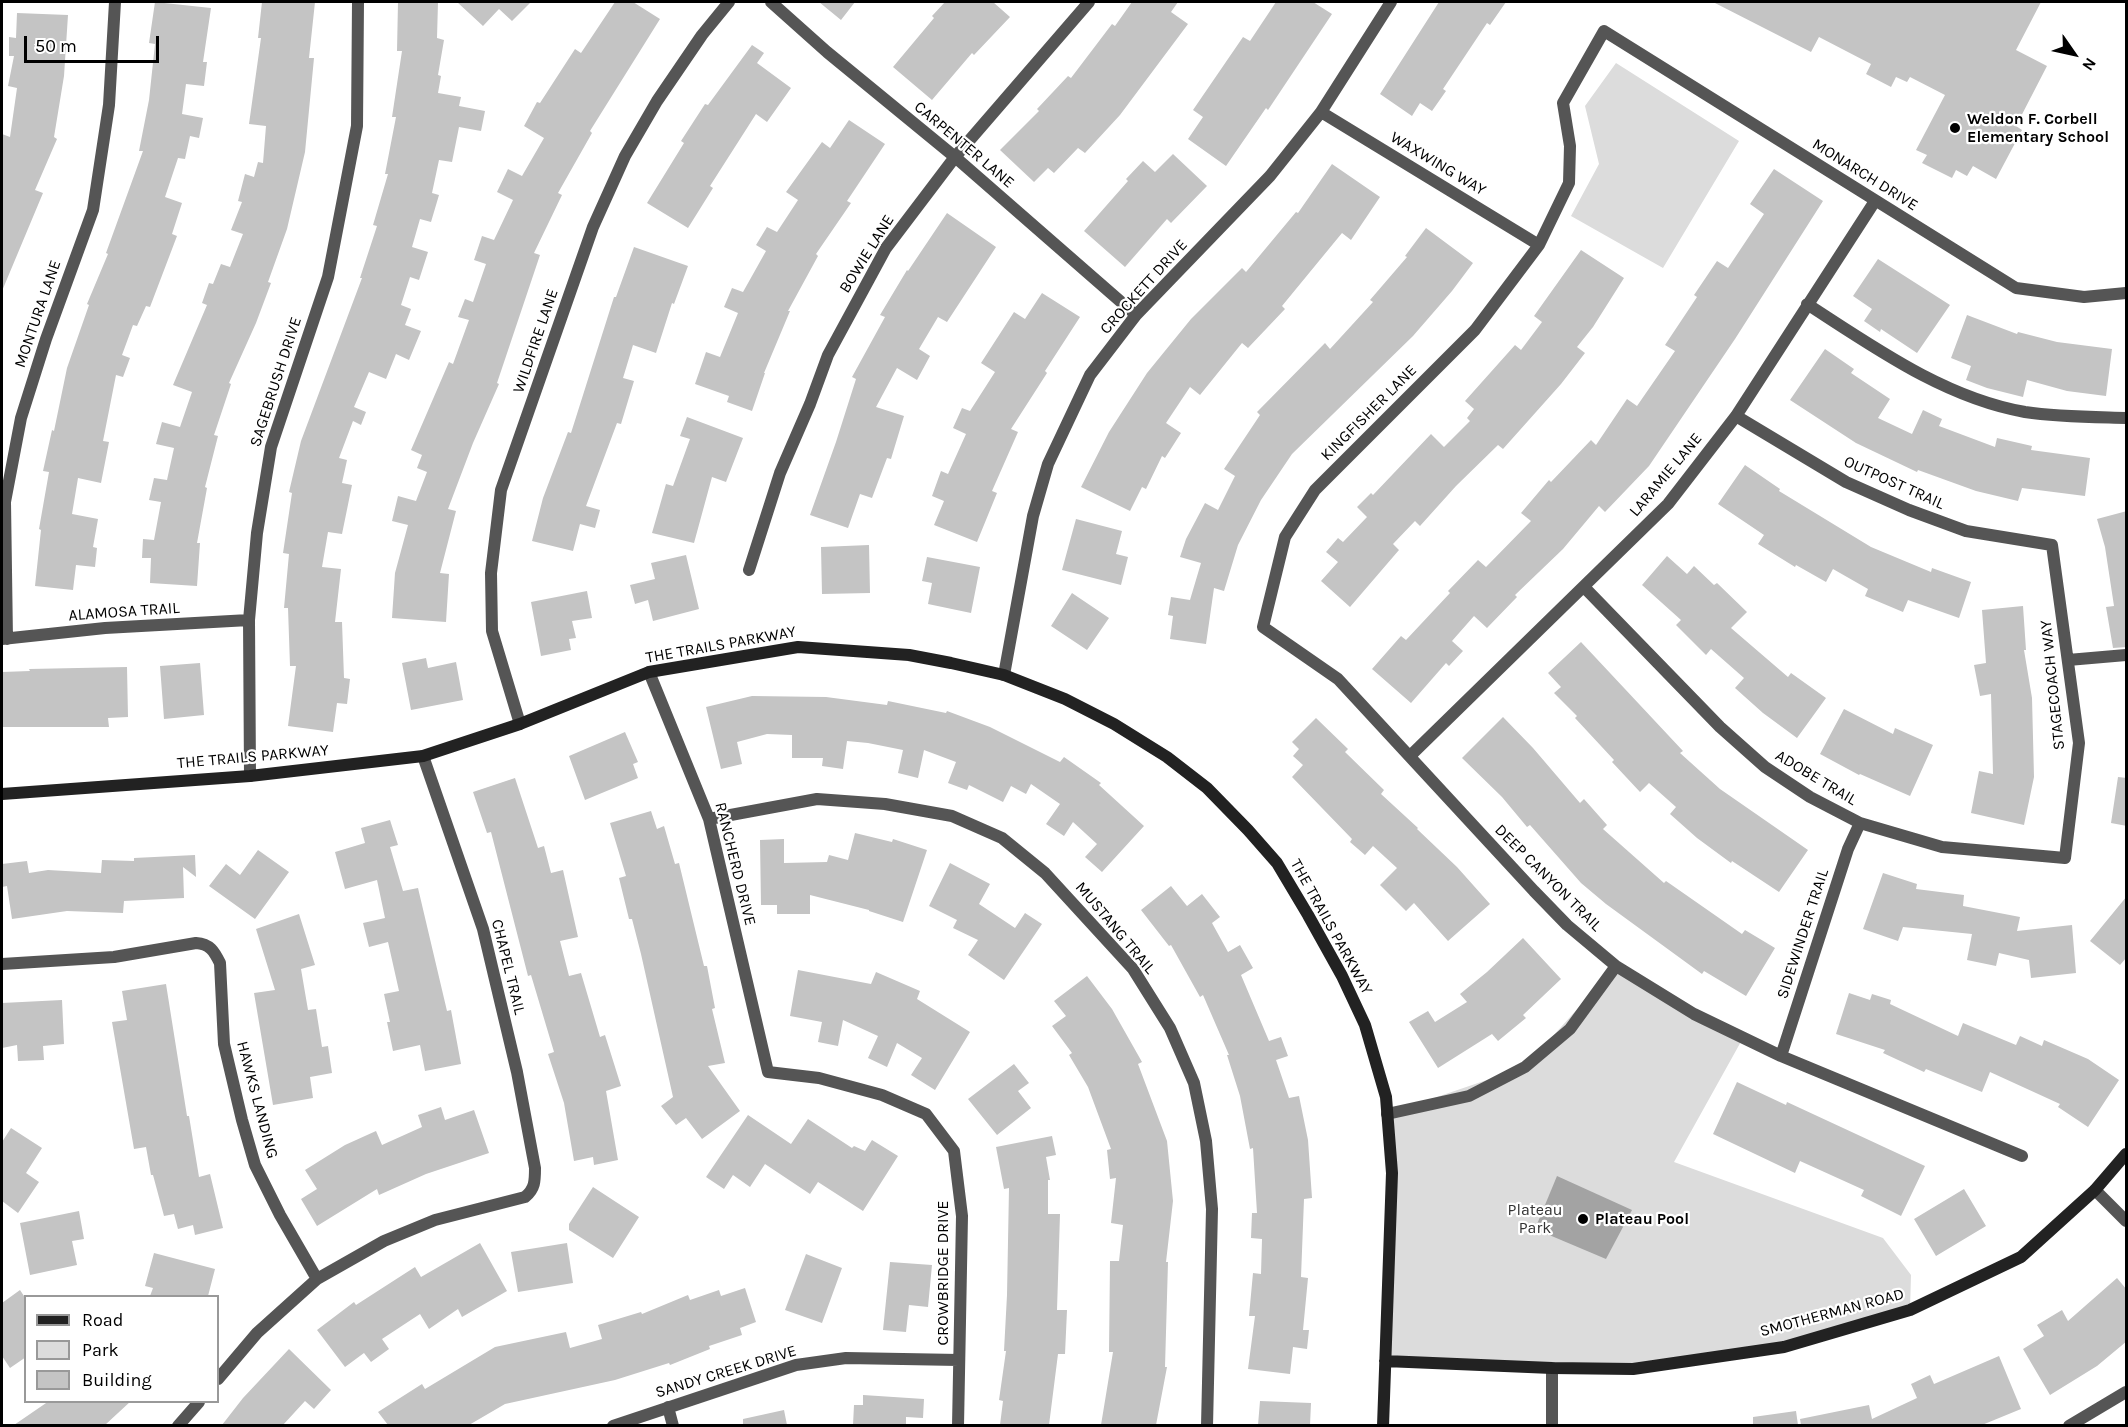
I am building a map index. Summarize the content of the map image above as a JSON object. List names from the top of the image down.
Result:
{
  "streets": {
    "street": [
      "CARPENTER LANE",
      "WAXWING WAY",
      "MONARCH DRIVE",
      "BOWIE LANE",
      "CROCKETT DRIVE",
      "MONTURA LANE",
      "WILDFIRE LANE",
      "SAGEBRUSH DRIVE",
      "KINGFISHER LANE",
      "LARAMIE LANE",
      "OUTPOST TRAIL",
      "ALAMOSA TRAIL",
      "THE TRAILS PARKWAY",
      "STAGECOACH WAY",
      "ADOBE TRAIL",
      "RANCHERD DRIVE",
      "DEEP CANYON TRAIL",
      "MUSTANG TRAIL",
      "SIDEWINDER TRAIL",
      "CHAPEL TRAIL",
      "HAWKS LANDING",
      "CROWBRIDGE DRIVE",
      "SMOTHERMAN ROAD",
      "SANDY CREEK DRIVE"
    ]
  },
  "crossings": [
    ["CARPENTER LANE", "BOWIE LANE"],
    ["CARPENTER LANE", "CROCKETT DRIVE"],
    ["WAXWING WAY", "CROCKETT DRIVE"],
    ["WAXWING WAY", "KINGFISHER LANE"],
    ["MONARCH DRIVE", "KINGFISHER LANE"],
    ["MONARCH DRIVE", "LARAMIE LANE"],
    ["CROCKETT DRIVE", "THE TRAILS PARKWAY"],
    ["MONTURA LANE", "ALAMOSA TRAIL"],
    ["WILDFIRE LANE", "THE TRAILS PARKWAY"],
    ["SAGEBRUSH DRIVE", "ALAMOSA TRAIL"],
    ["SAGEBRUSH DRIVE", "THE TRAILS PARKWAY"],
    ["KINGFISHER LANE", "DEEP CANYON TRAIL"],
    ["LARAMIE LANE", "OUTPOST TRAIL"],
    ["LARAMIE LANE", "ADOBE TRAIL"],
    ["LARAMIE LANE", "DEEP CANYON TRAIL"],
    ["OUTPOST TRAIL", "STAGECOACH WAY"],
    ["THE TRAILS PARKWAY", "RANCHERD DRIVE"],
    ["THE TRAILS PARKWAY", "CHAPEL TRAIL"],
    ["THE TRAILS PARKWAY", "SMOTHERMAN ROAD"],
    ["STAGECOACH WAY", "ADOBE TRAIL"],
    ["ADOBE TRAIL", "SIDEWINDER TRAIL"],
    ["RANCHERD DRIVE", "MUSTANG TRAIL"],
    ["RANCHERD DRIVE", "CROWBRIDGE DRIVE"],
    ["DEEP CANYON TRAIL", "SIDEWINDER TRAIL"],
    ["CHAPEL TRAIL", "HAWKS LANDING"],
    ["CROWBRIDGE DRIVE", "SANDY CREEK DRIVE"]
  ],
  "parks": ["Plateau Park"],
  "places": ["Weldon F. Corbell Elementary School", "Plateau Pool"],
  "legend": ["Road", "Park", "Building"],
  "scale_bar": "50 m",
  "north": "bottom right"
}
